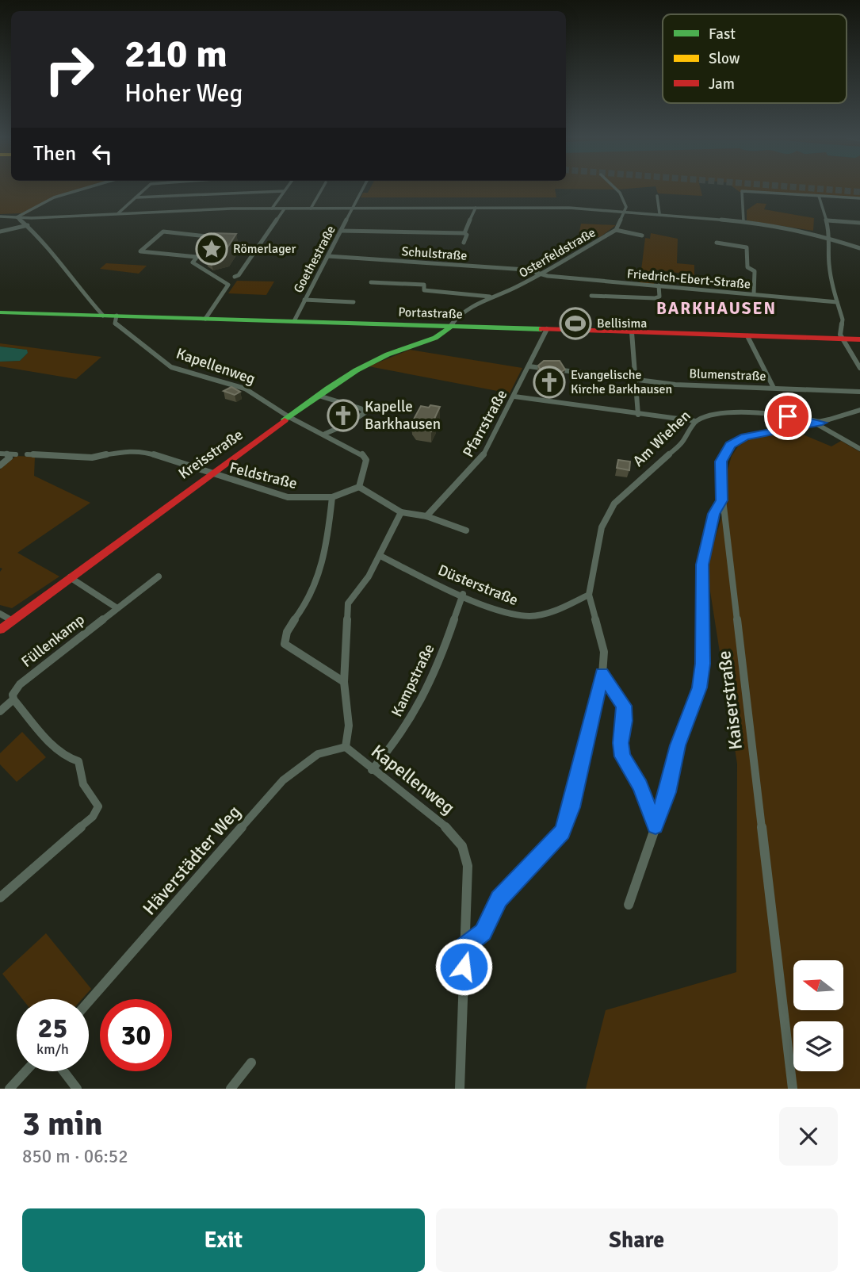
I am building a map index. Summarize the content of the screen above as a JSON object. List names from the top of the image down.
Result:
{
  "streets": {
    "main road": ["Portastraße", "Kreisstraße"],
    "street": [
      "Osterfeldstraße",
      "Schulstraße",
      "Goethestraße",
      "Friedrich-Ebert-Straße",
      "Kapellenweg",
      "Blumenstraße",
      "Pfarrstraße",
      "Am Wiehen",
      "Feldstraße",
      "Düsterstraße",
      "Füllenkamp",
      "Kampstraße",
      "Kaiserstraße",
      "Häverstädter Weg"
    ]
  },
  "crossings": [
    ["Osterfeldstraße", "Schulstraße"],
    ["Osterfeldstraße", "Friedrich-Ebert-Straße"],
    ["Osterfeldstraße", "Portastraße"],
    ["Osterfeldstraße", "Kreisstraße"],
    ["Schulstraße", "Goethestraße"],
    ["Schulstraße", "Friedrich-Ebert-Straße"],
    ["Goethestraße", "Portastraße"],
    ["Portastraße", "Kapellenweg"],
    ["Portastraße", "Pfarrstraße"],
    ["Portastraße", "Kreisstraße"],
    ["Kapellenweg", "Kreisstraße"],
    ["Kapellenweg", "Feldstraße"],
    ["Kapellenweg", "Kampstraße"],
    ["Kapellenweg", "Häverstädter Weg"],
    ["Blumenstraße", "Pfarrstraße"],
    ["Am Wiehen", "Düsterstraße"],
    ["Am Wiehen", "Kaiserstraße"],
    ["Kreisstraße", "Feldstraße"],
    ["Düsterstraße", "Kampstraße"]
  ],
  "districts": ["BARKHAUSEN"],
  "places": {
    "place": ["Römerlager"],
    "sports": ["Bellisima"],
    "church": ["Evangelische Kirche Barkhausen", "Kapelle Barkhausen"]
  },
  "legend": ["Fast", "Slow", "Jam"],
  "north": "left",
  "page": {
    "turn": ["210 m", "Hoher Weg"],
    "then": "Then",
    "speed": "25 km/h",
    "limit": "30",
    "heading": ["3 min", "850 m · 06:52"],
    "buttons": ["Exit", "Share"]
  }
}
